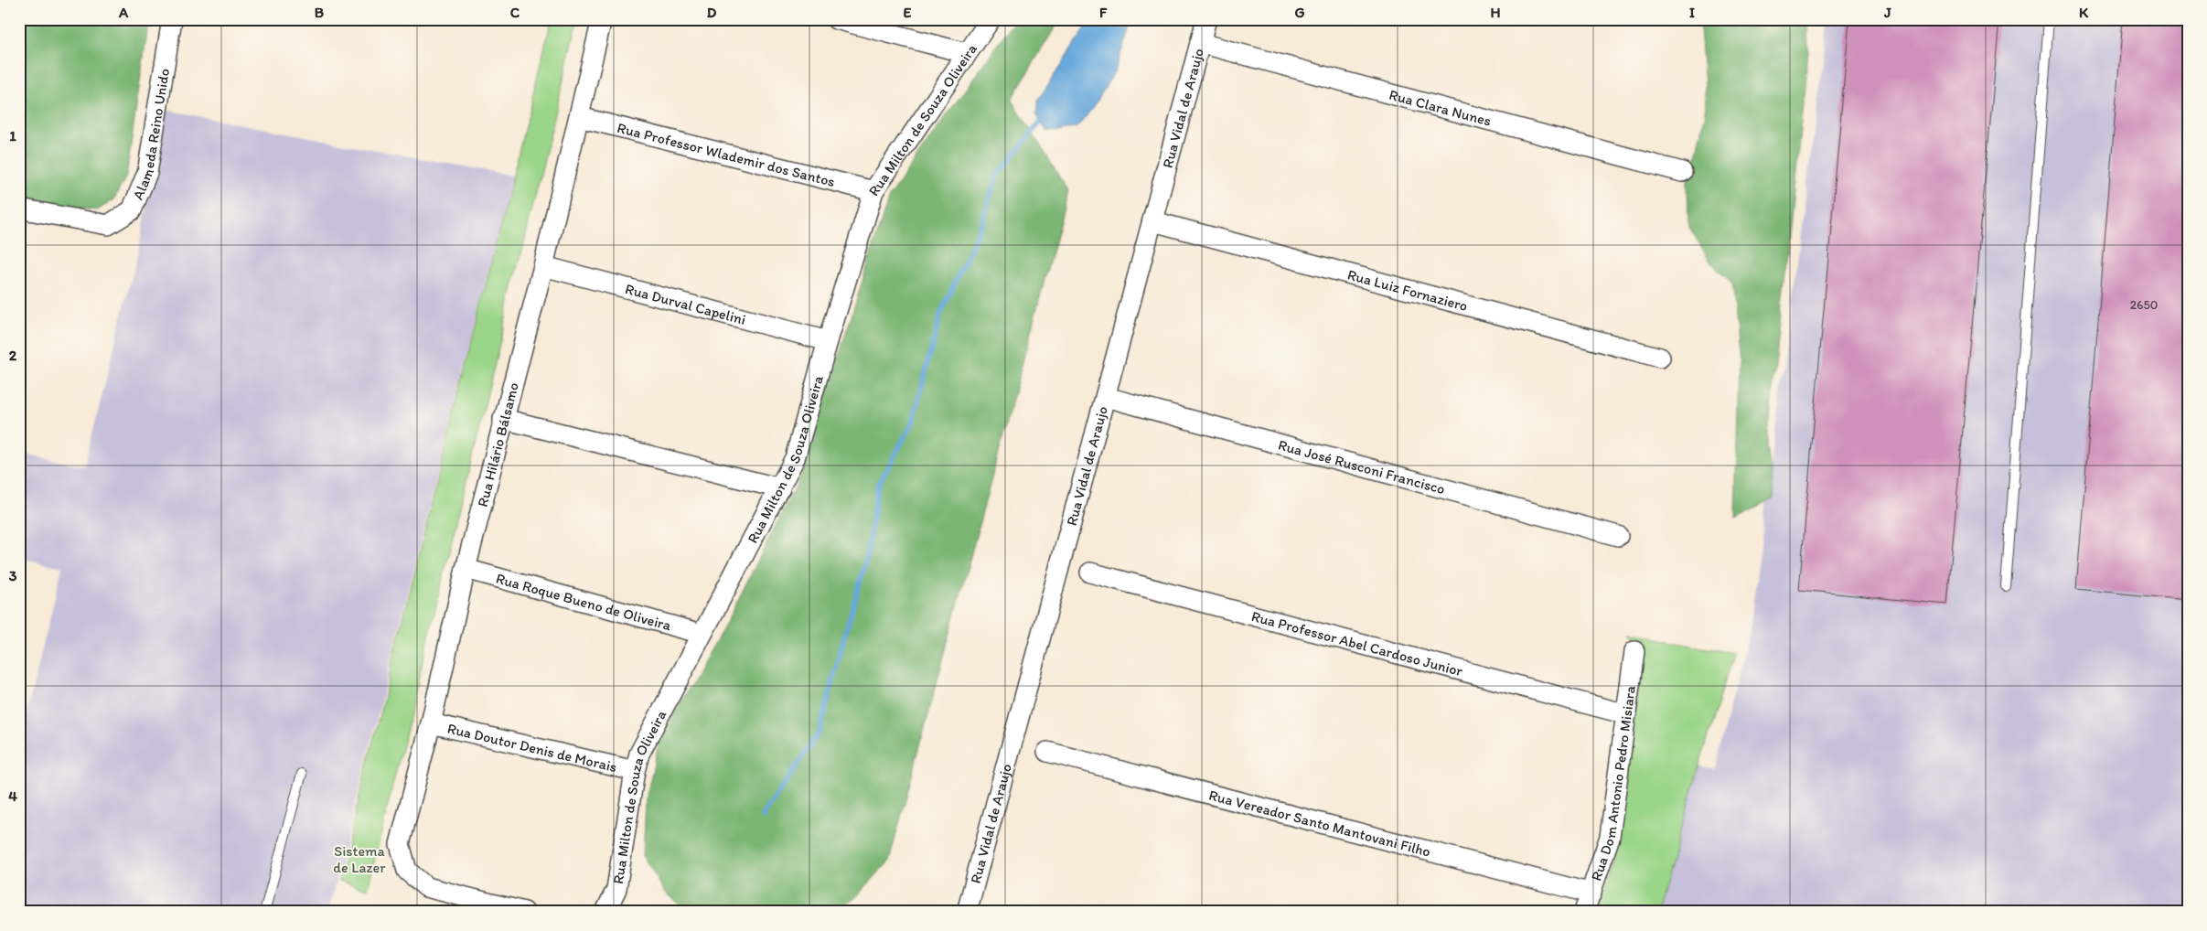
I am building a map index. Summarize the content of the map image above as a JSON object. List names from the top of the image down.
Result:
{
  "streets": {
    "street": [
      "Rua Vidal de Araujo",
      "Rua Clara Nunes",
      "Rua Milton de Souza Oliveira",
      "Alameda Reino Unido",
      "Rua Professor Wlademir dos Santos",
      "Rua Luiz Fornaziero",
      "Rua Durval Capelini",
      "Rua Hilário Bálsamo",
      "Rua José Rusconi Francisco",
      "Rua Roque Bueno de Oliveira",
      "Rua Professor Abel Cardoso Junior",
      "Rua Doutor Denis de Morais",
      "Rua Dom Antonio Pedro Misiara",
      "Rua Vereador Santo Mantovani Filho"
    ]
  },
  "crossings": [
    ["Rua Vidal de Araujo", "Rua Clara Nunes"],
    ["Rua Vidal de Araujo", "Rua Luiz Fornaziero"],
    ["Rua Vidal de Araujo", "Rua José Rusconi Francisco"],
    ["Rua Milton de Souza Oliveira", "Rua Professor Wlademir dos Santos"],
    ["Rua Milton de Souza Oliveira", "Rua Durval Capelini"],
    ["Rua Milton de Souza Oliveira", "Rua Roque Bueno de Oliveira"],
    ["Rua Milton de Souza Oliveira", "Rua Doutor Denis de Morais"],
    ["Rua Professor Wlademir dos Santos", "Rua Hilário Bálsamo"],
    ["Rua Durval Capelini", "Rua Hilário Bálsamo"],
    ["Rua Hilário Bálsamo", "Rua Roque Bueno de Oliveira"],
    ["Rua Hilário Bálsamo", "Rua Doutor Denis de Morais"],
    ["Rua Professor Abel Cardoso Junior", "Rua Dom Antonio Pedro Misiara"],
    ["Rua Dom Antonio Pedro Misiara", "Rua Vereador Santo Mantovani Filho"]
  ],
  "parks": ["Sistema de Lazer"],
  "house_numbers": ["2650"],
  "grid": {
    "columns": [
      "A",
      "B",
      "C",
      "D",
      "E",
      "F",
      "G",
      "H",
      "I",
      "J",
      "K"
    ],
    "rows": [
      "1",
      "2",
      "3",
      "4"
    ]
  }
}
